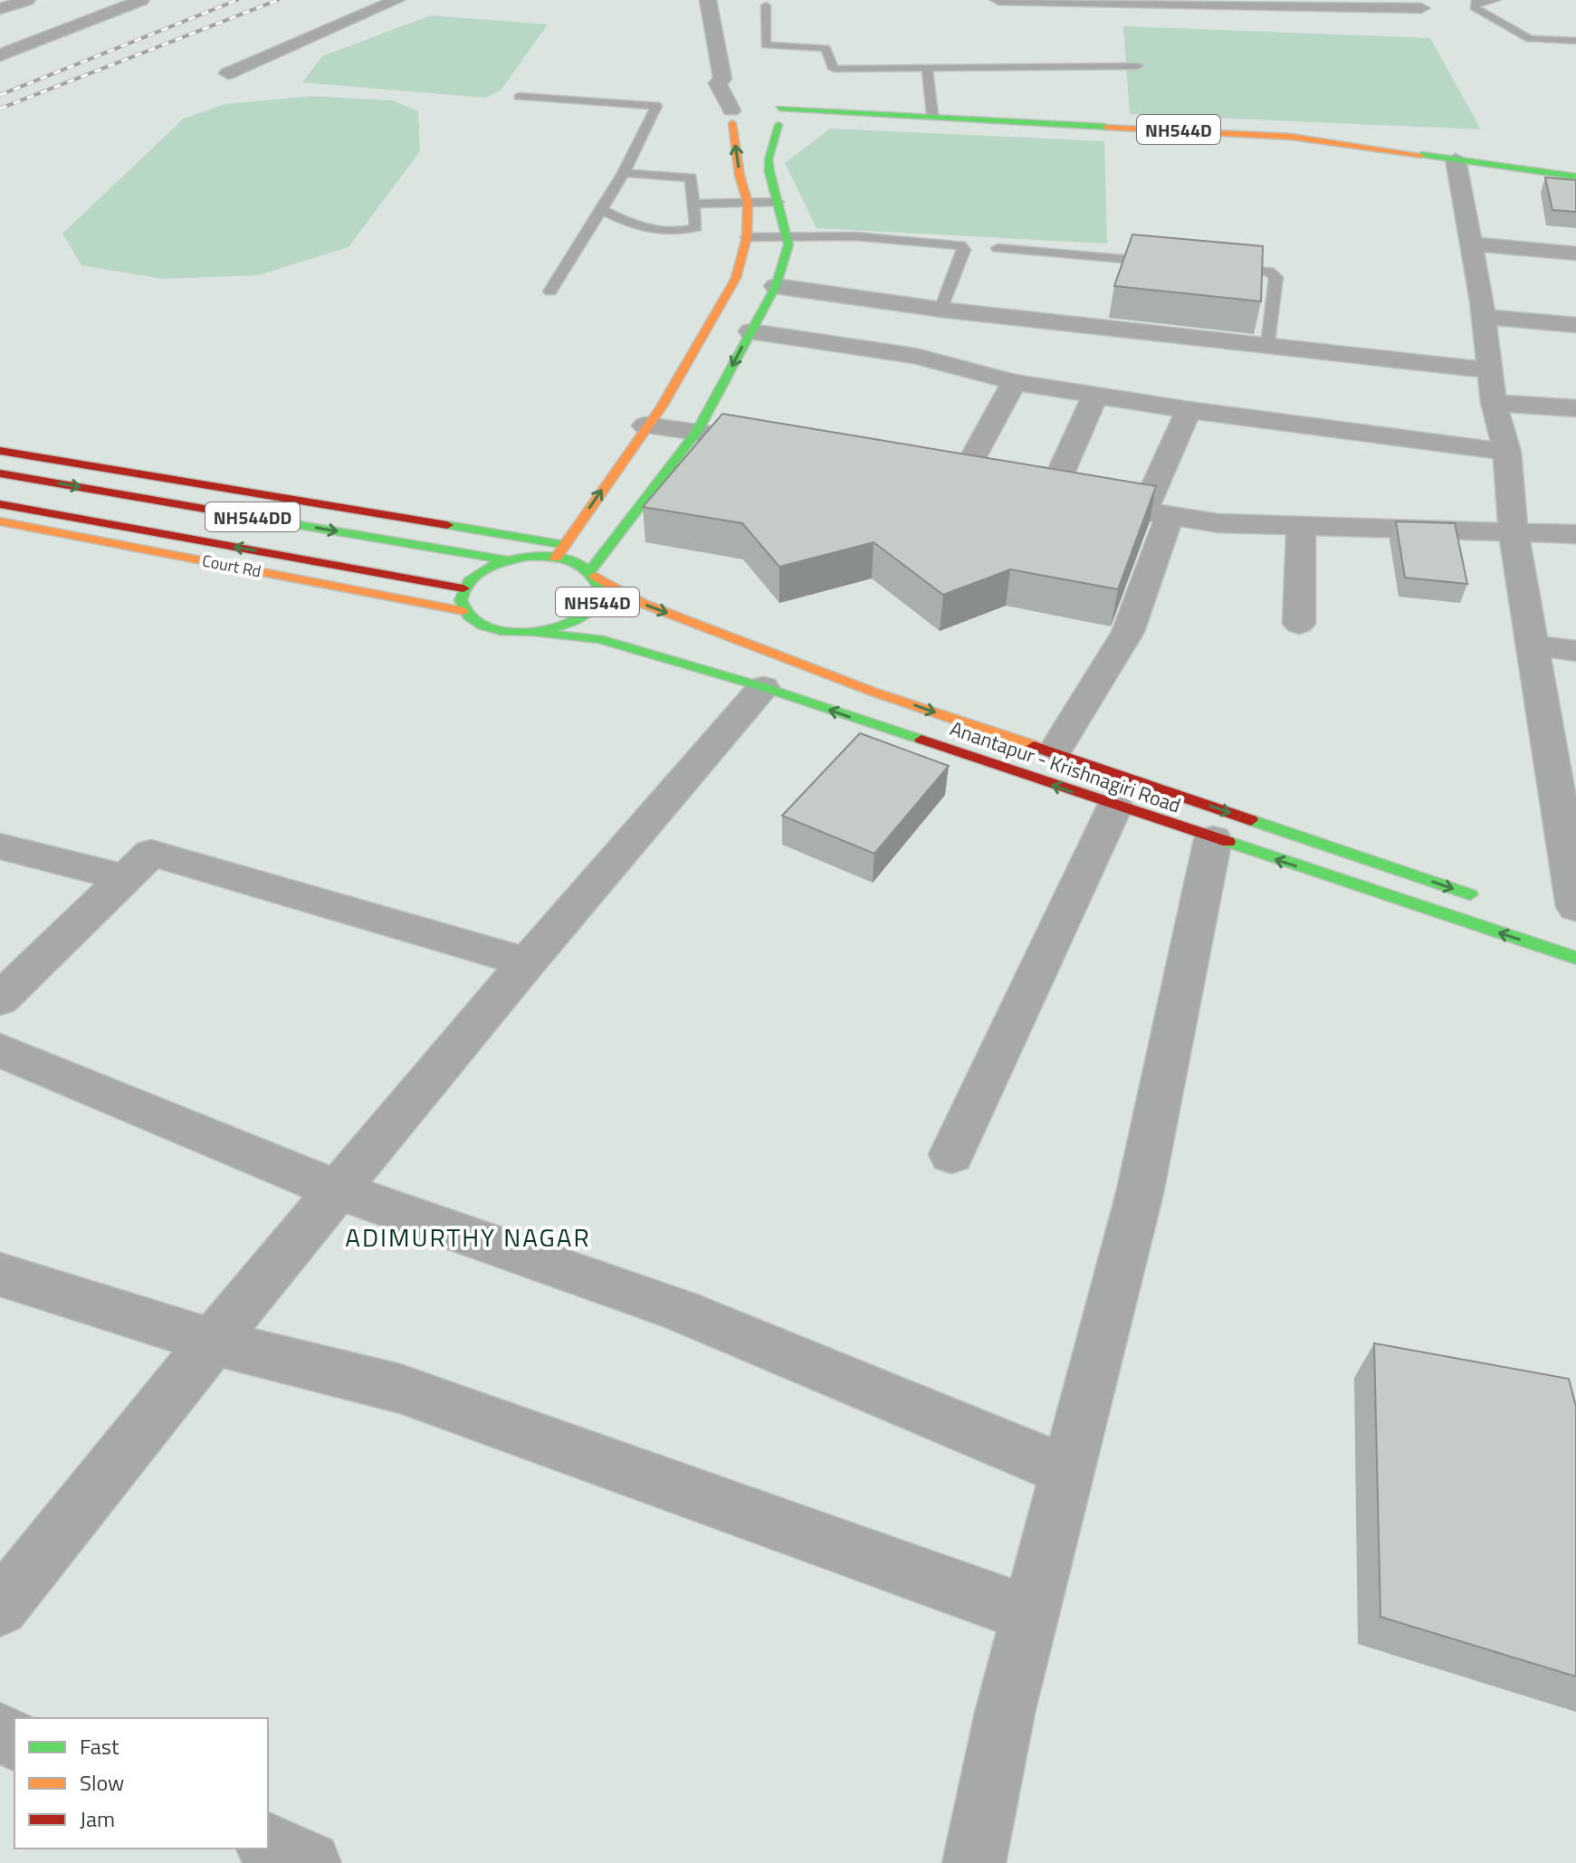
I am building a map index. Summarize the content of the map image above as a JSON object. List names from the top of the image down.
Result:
{
  "streets": {
    "main road": [
      "NH544D",
      "NH544DD",
      "Court Rd",
      "Anantapur - Krishnagiri Road"
    ]
  },
  "crossings": [
    ["NH544D", "NH544DD"],
    ["NH544D", "Court Rd"],
    ["NH544D", "Anantapur - Krishnagiri Road"],
    ["NH544DD", "Court Rd"],
    ["NH544DD", "Anantapur - Krishnagiri Road"],
    ["Court Rd", "Anantapur - Krishnagiri Road"]
  ],
  "districts": ["ADIMURTHY NAGAR"],
  "legend": ["Fast", "Slow", "Jam"]
}
